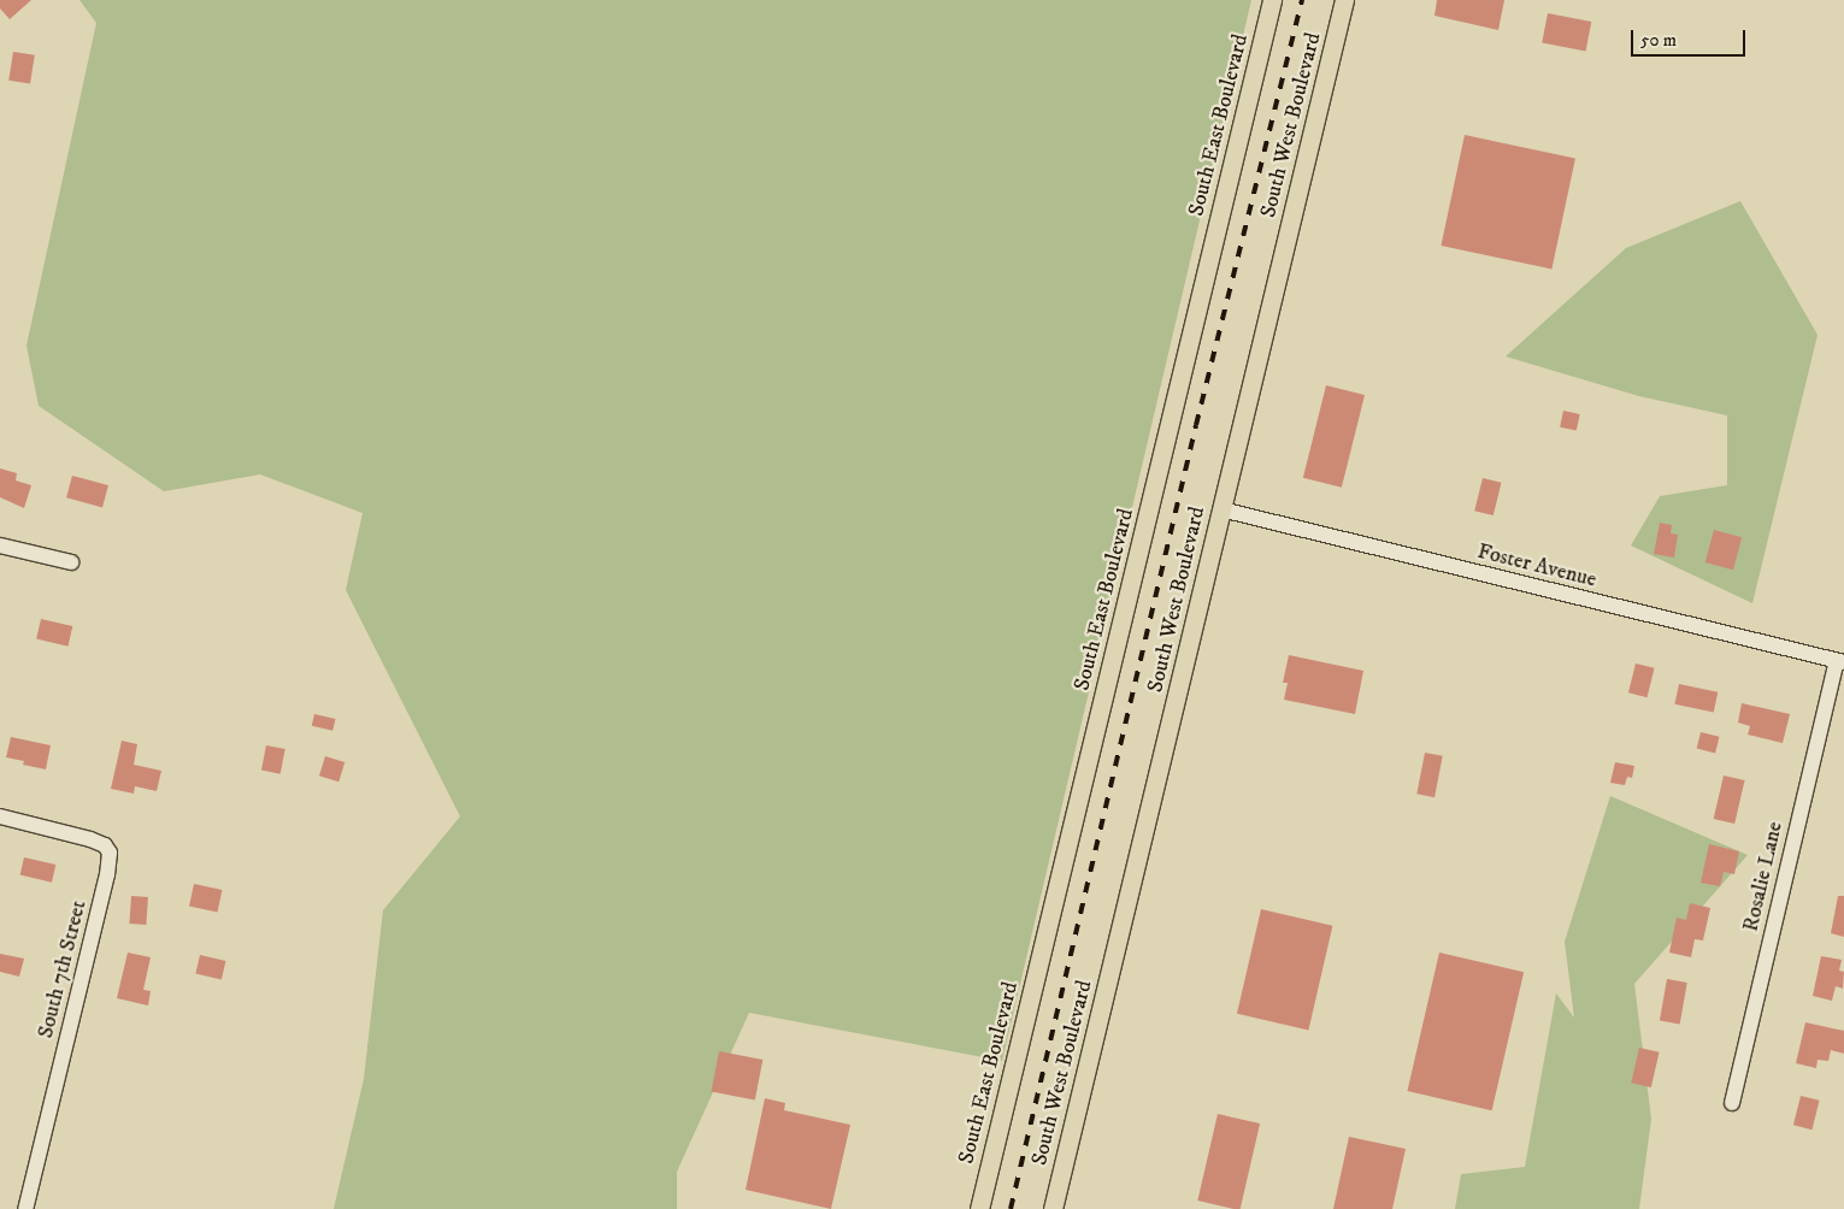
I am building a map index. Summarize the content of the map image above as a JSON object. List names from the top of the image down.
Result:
{
  "streets": {
    "main road": ["South East Boulevard", "South West Boulevard"],
    "street": ["Foster Avenue", "Rosalie Lane", "South 7th Street"]
  },
  "crossings": [
    ["South West Boulevard", "Foster Avenue"],
    ["Foster Avenue", "Rosalie Lane"]
  ],
  "scale_bar": "50 m"
}
